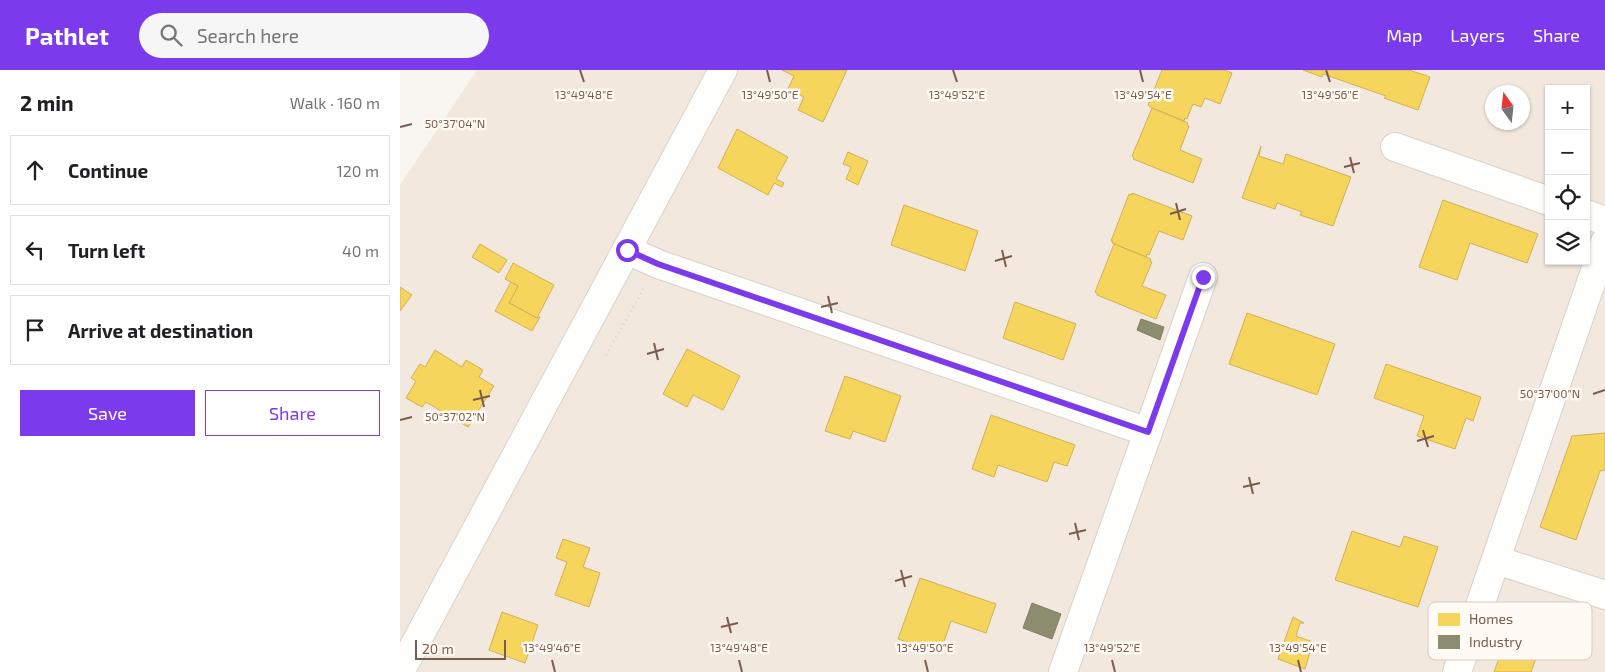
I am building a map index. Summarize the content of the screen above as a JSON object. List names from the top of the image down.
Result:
{
  "legend": ["Homes", "Industry"],
  "scale_bar": "20 m",
  "north": "top",
  "page": {
    "header": "Pathlet",
    "search": "Search here",
    "nav": ["Map", "Layers", "Share"],
    "heading": ["2 min", "Walk · 160 m"],
    "map_buttons": ["+", "−"],
    "list": [
      ["Continue", "120 m"],
      ["Turn left", "40 m"],
      "Arrive at destination"
    ],
    "buttons": ["Save", "Share"],
    "scale": "20 m"
  },
  "coordinates": [
    "13°49'48\"E",
    "13°49'50\"E",
    "13°49'52\"E",
    "13°49'54\"E",
    "13°49'56\"E",
    "50°37'04\"N",
    "50°37'00\"N",
    "50°37'02\"N",
    "13°49'46\"E"
  ]
}
